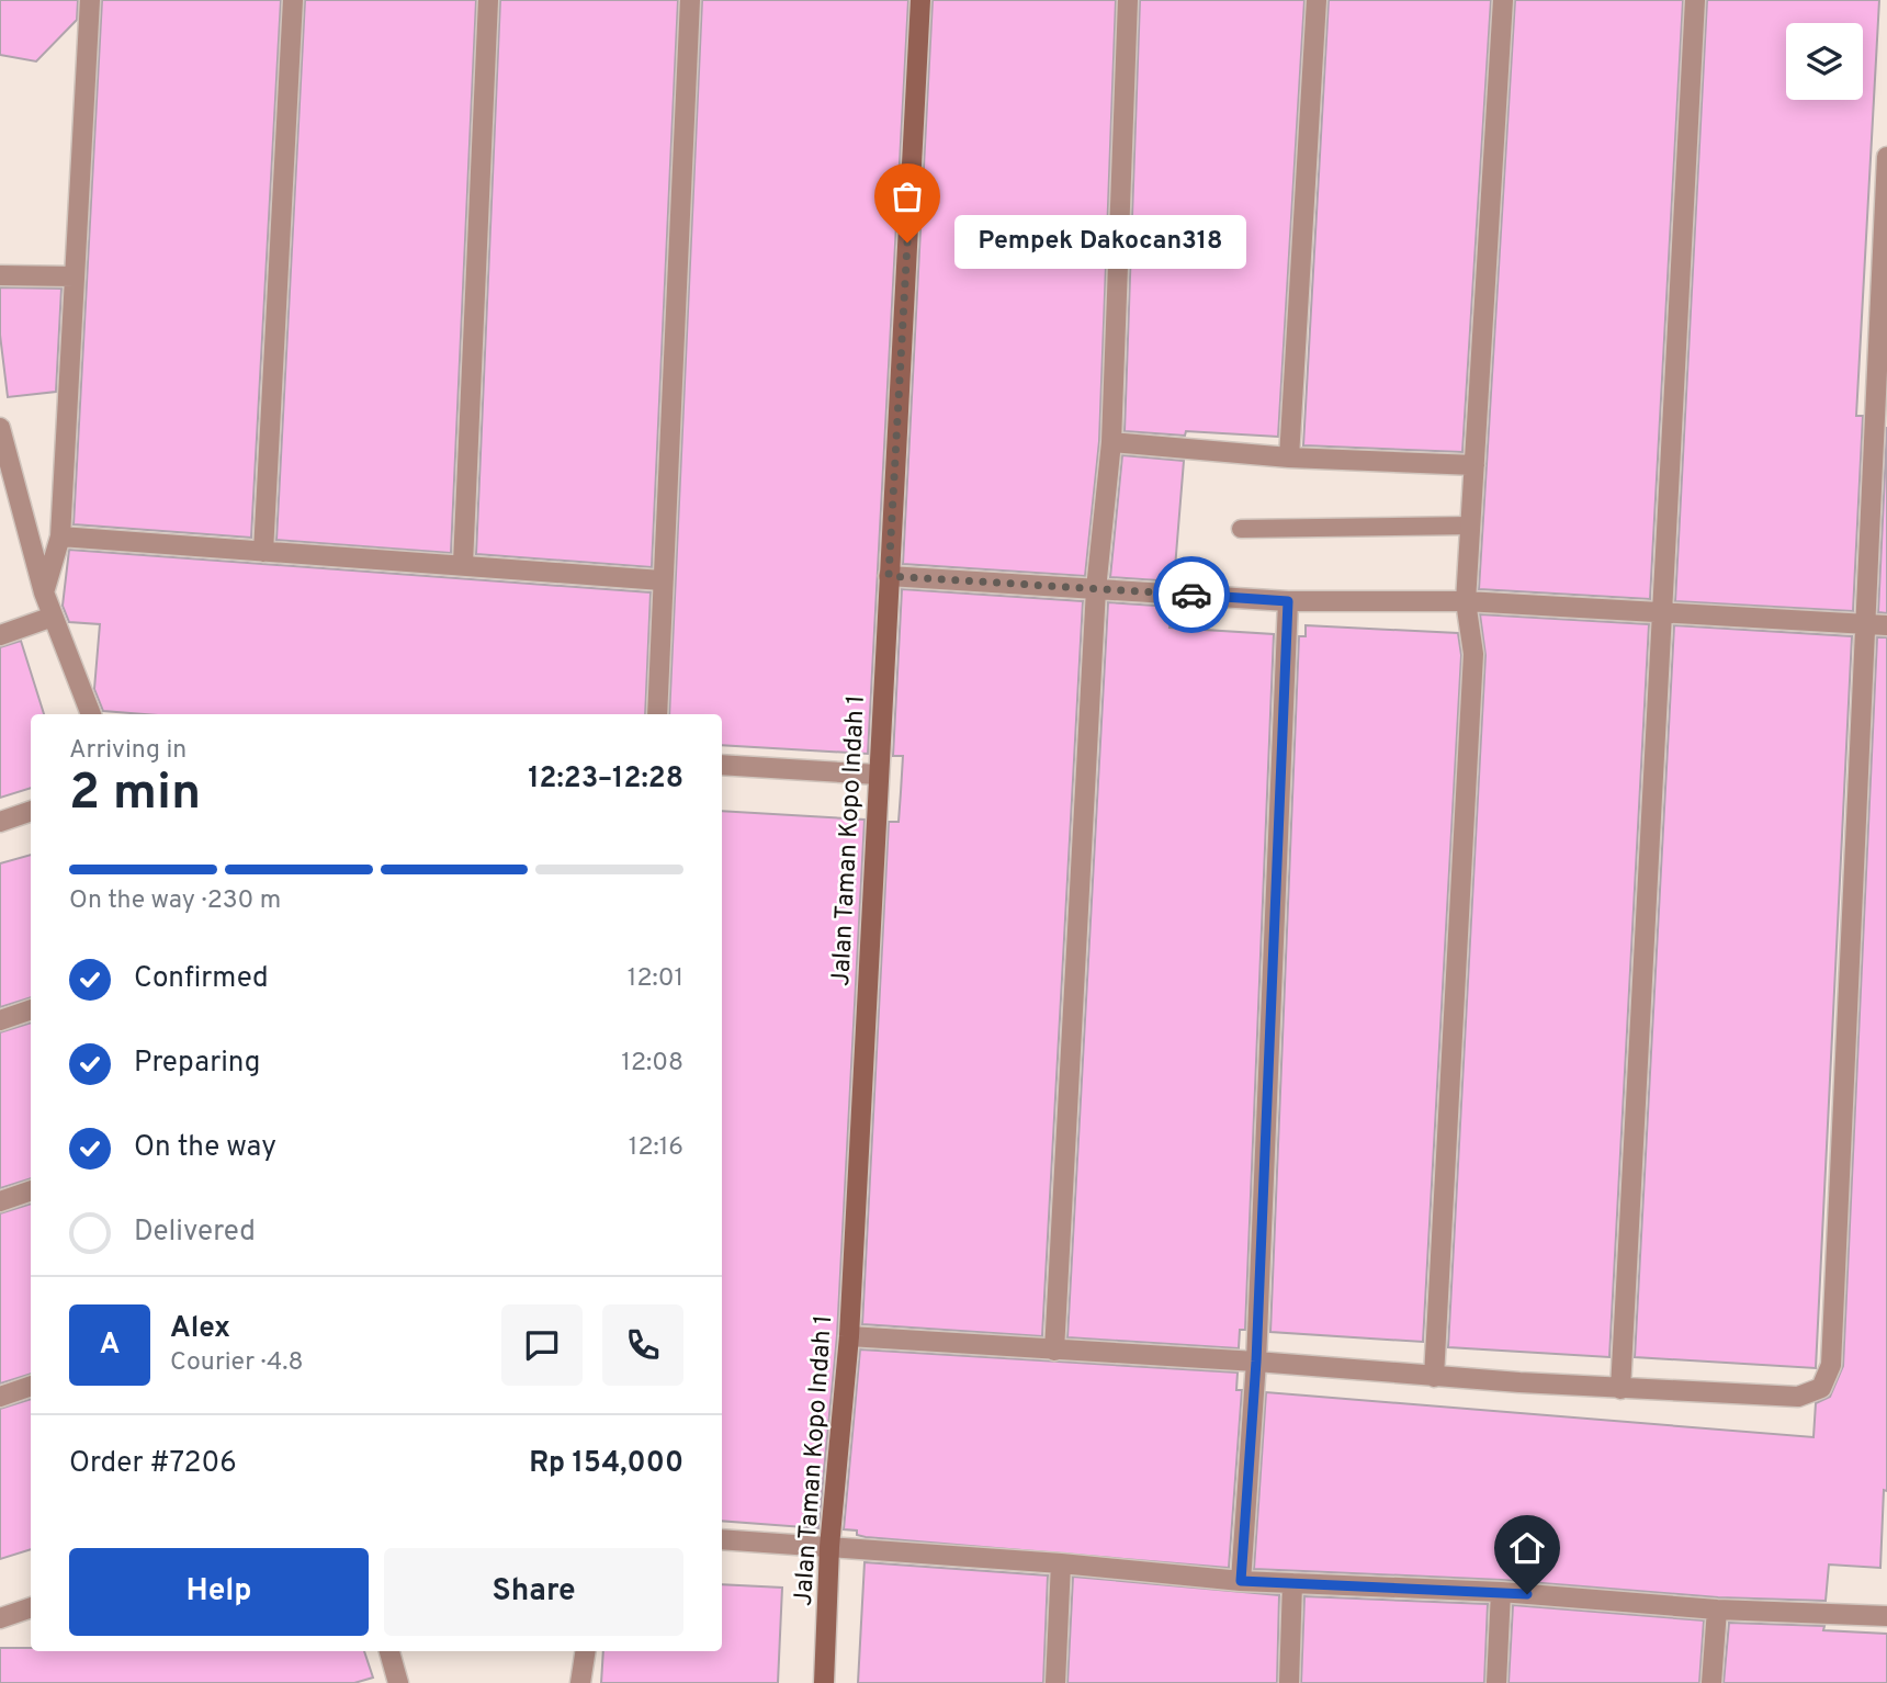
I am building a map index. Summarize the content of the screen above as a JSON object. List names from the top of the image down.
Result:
{
  "streets": {
    "main road": ["Jalan Taman Kopo Indah 1"]
  },
  "places": ["Pempek Dakocan318"],
  "page": {
    "bubble": "Pempek Dakocan318",
    "heading": ["2 min", "Arriving in", "12:23–12:28"],
    "panel": [
      "Alex",
      "Courier · 4.8",
      "Order #7206",
      "Rp 154,000"
    ],
    "bar": "On the way · 230 m",
    "list": [
      ["Confirmed", "12:01"],
      ["Preparing", "12:08"],
      ["On the way", "12:16"],
      "Delivered"
    ],
    "round": "A",
    "buttons": ["Help", "Share"]
  }
}
